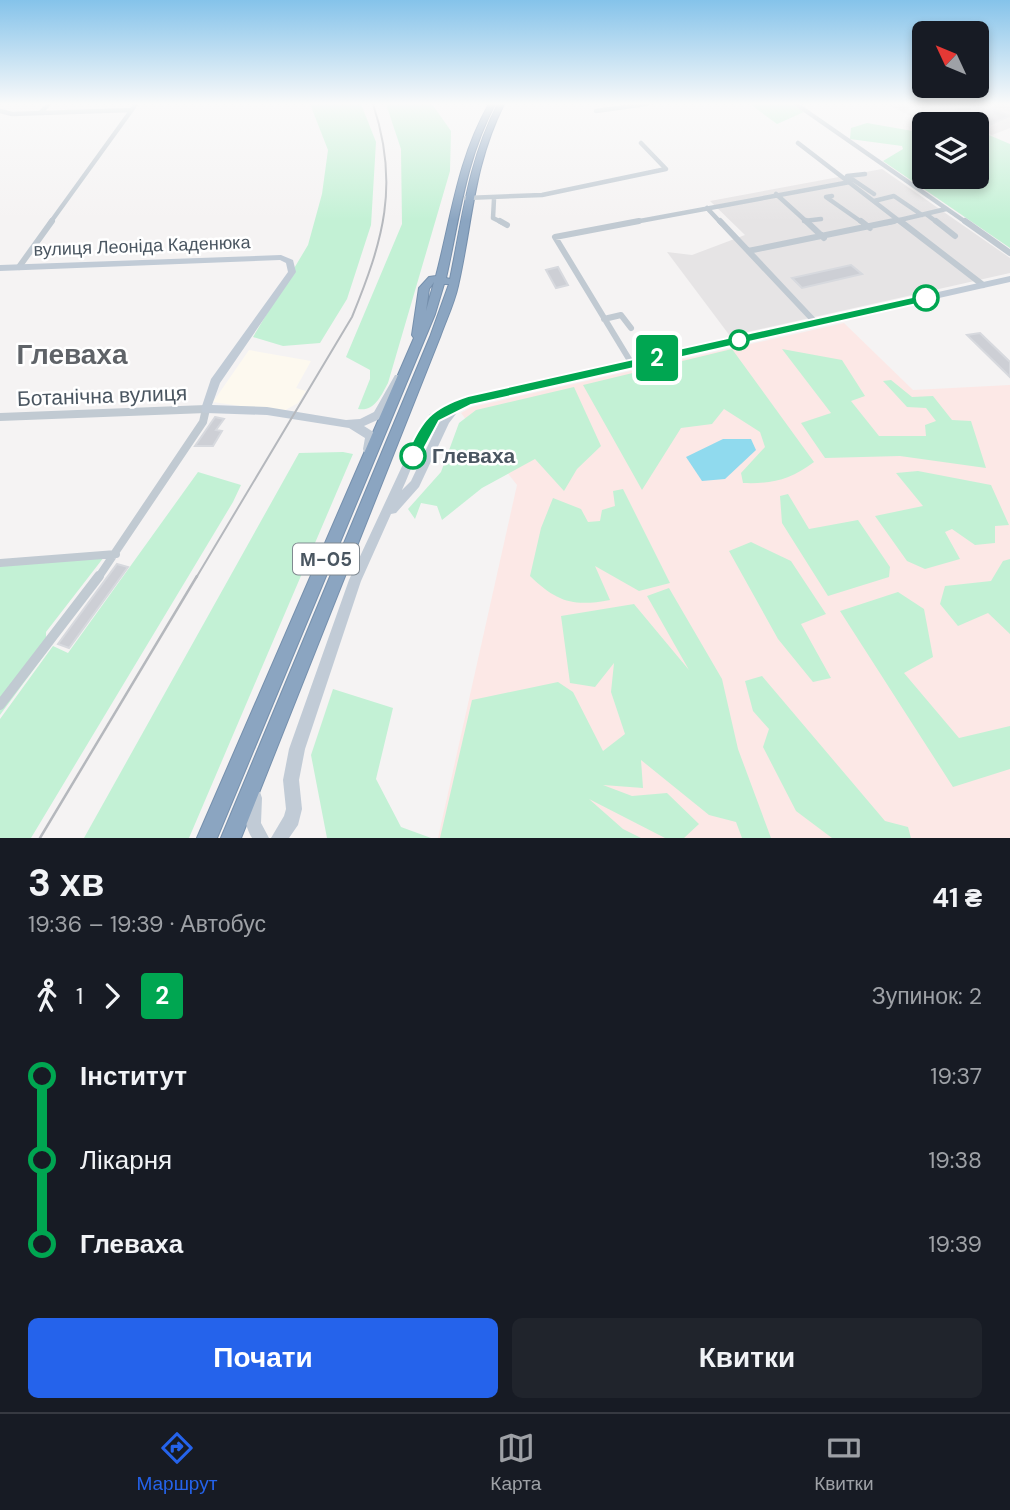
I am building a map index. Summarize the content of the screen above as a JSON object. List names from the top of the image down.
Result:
{
  "streets": {
    "highway": ["М-05"],
    "street": ["вулиця Леоніда Каденюка", "Ботанічна вулиця"]
  },
  "crossings": [
    ["вулиця Леоніда Каденюка", "Ботанічна вулиця"]
  ],
  "districts": ["Глеваха"],
  "places": ["Глеваха"],
  "lines": ["bus line 2"],
  "north": "top left",
  "page": {
    "on_map": "2",
    "heading": ["3 хв", "19:36 – 19:39 · Автобус", "41 ₴"],
    "legs": ["1", "2", "Зупинок: 2"],
    "list": [
      {
        "name": "Інститут",
        "value": "19:37"
      },
      {
        "name": "Лікарня",
        "value": "19:38"
      },
      {
        "name": "Глеваха",
        "value": "19:39"
      }
    ],
    "buttons": ["Почати", "Квитки"],
    "tabs": ["Маршрут", "Карта", "Квитки"]
  }
}
